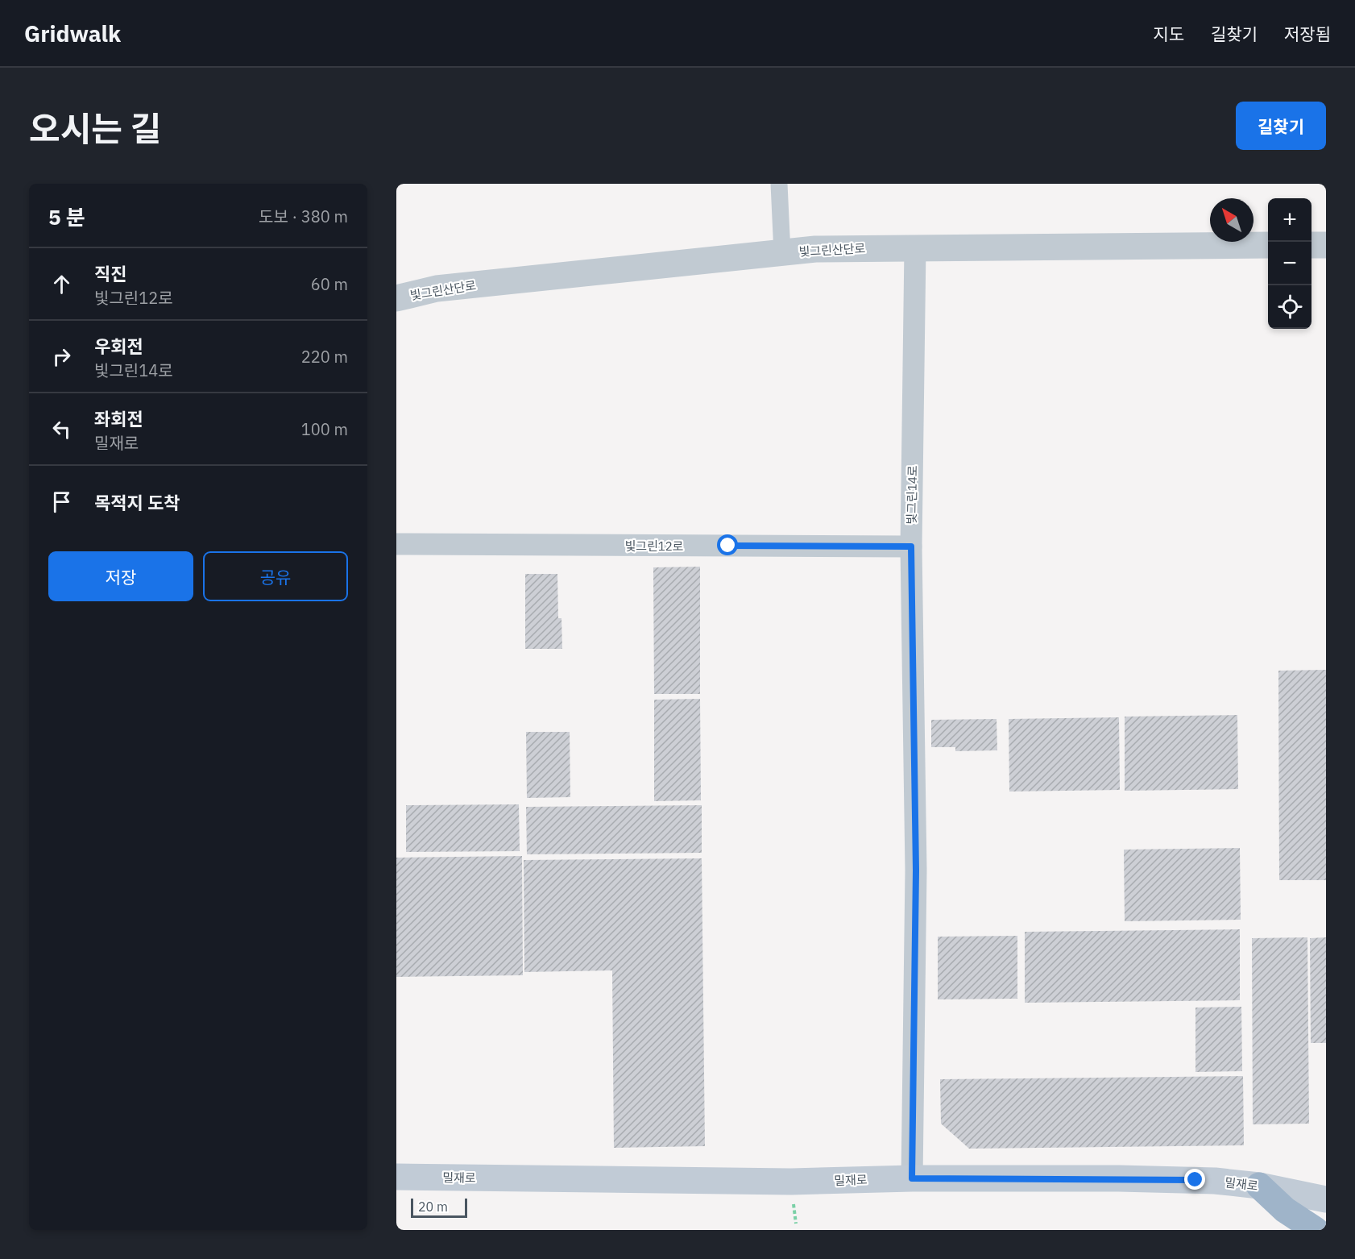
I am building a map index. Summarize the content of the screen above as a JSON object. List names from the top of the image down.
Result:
{
  "streets": {
    "main road": ["밀재로"],
    "street": ["빛그린산단로", "빛그린14로", "빛그린12로"]
  },
  "crossings": [
    ["빛그린산단로", "빛그린14로"],
    ["빛그린14로", "빛그린12로"],
    ["빛그린14로", "밀재로"]
  ],
  "scale_bar": "20 m",
  "north": "top left",
  "page": {
    "header": "Gridwalk",
    "nav": ["지도", "길찾기", "저장됨"],
    "title": "오시는 길",
    "buttons": [
      "길찾기",
      ["저장", "공유"]
    ],
    "heading": ["5 분", "도보 · 380 m"],
    "map_buttons": ["+", "−"],
    "list": [
      ["직진", "빛그린12로", "60 m"],
      ["우회전", "빛그린14로", "220 m"],
      ["좌회전", "밀재로", "100 m"],
      "목적지 도착"
    ],
    "scale": "20 m"
  }
}
